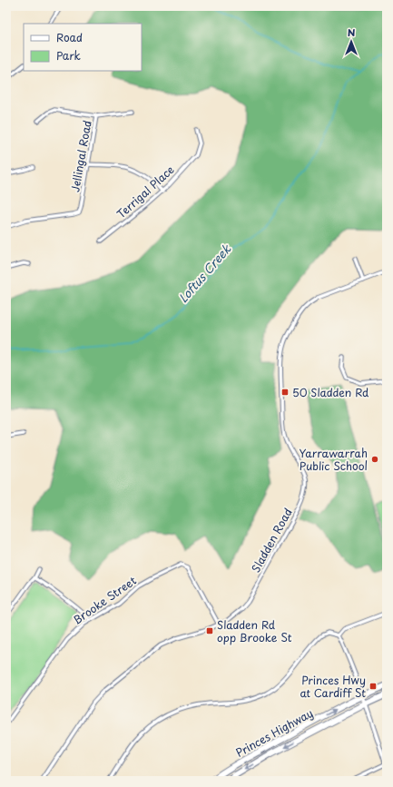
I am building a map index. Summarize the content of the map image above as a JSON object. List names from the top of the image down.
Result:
{
  "streets": {
    "highway": ["Princes Highway"],
    "street": [
      "Jellingal Road",
      "Terrigal Place",
      "Sladden Road",
      "Brooke Street"
    ]
  },
  "crossings": [
    ["Sladden Road", "Brooke Street"]
  ],
  "water": ["Loftus Creek"],
  "places": {
    "transit": ["50 Sladden Rd", "Sladden Rd opp Brooke St", "Princes Hwy at Cardiff St"],
    "other": ["Yarrawarrah Public School"]
  },
  "legend": ["Road", "Park"],
  "north": "top"
}
